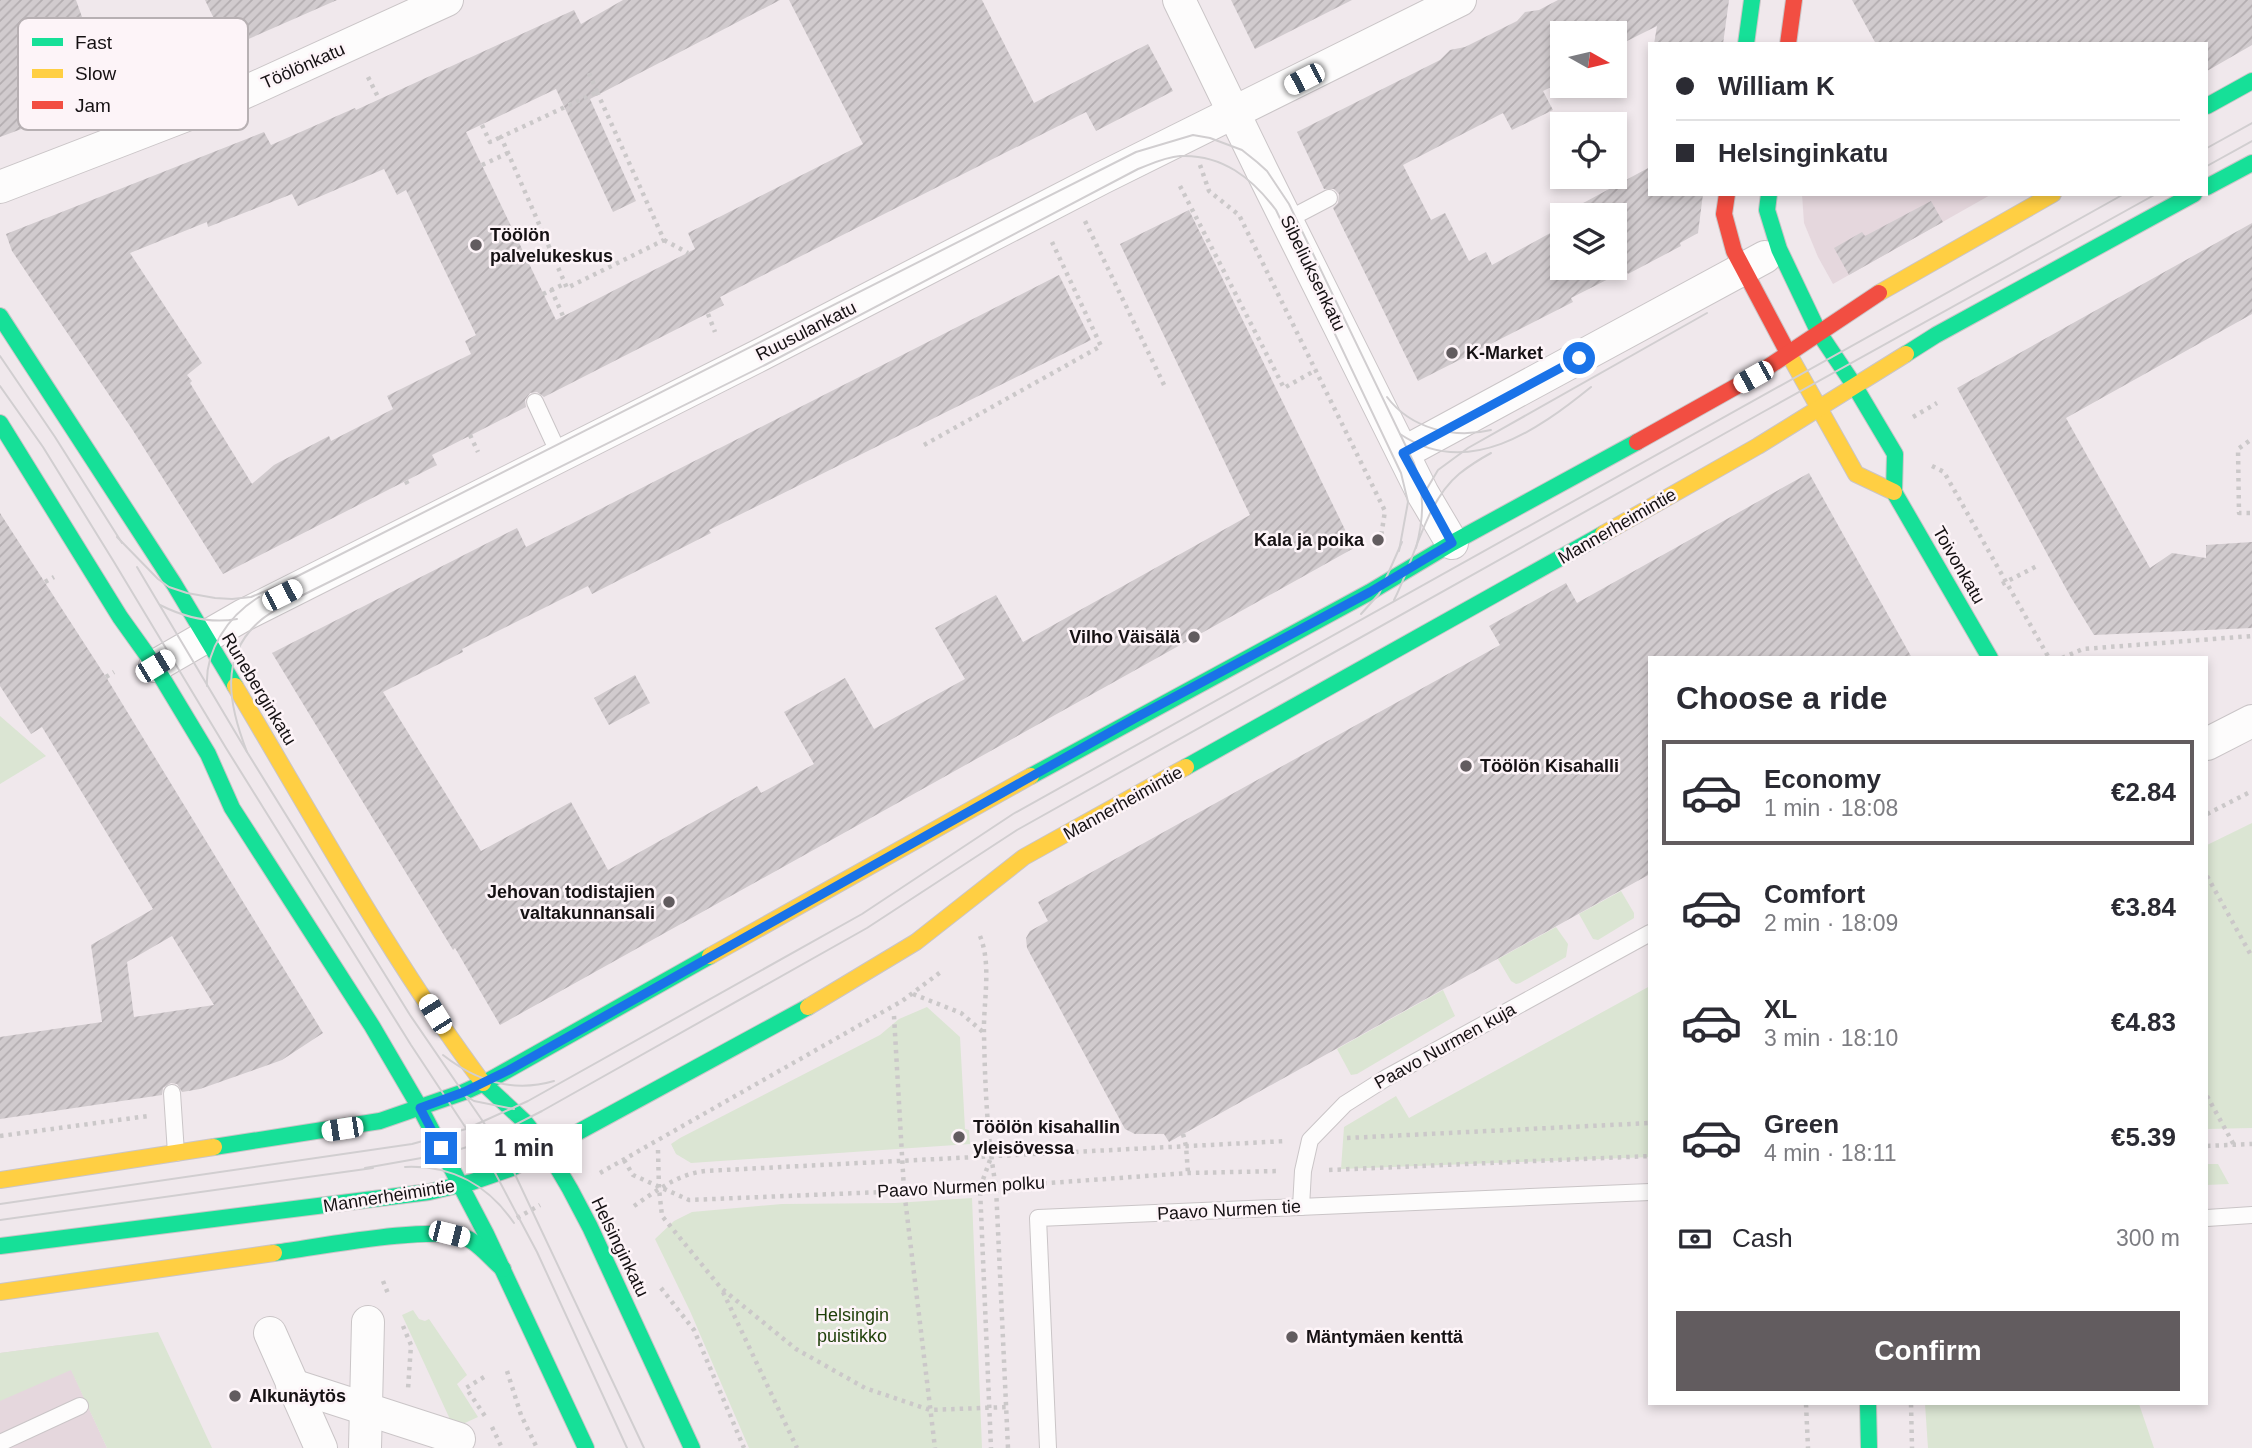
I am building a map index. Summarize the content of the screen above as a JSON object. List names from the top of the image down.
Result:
{
  "streets": {
    "main road": [
      "Mannerheimintie",
      "Toivonkatu",
      "Runeberginkatu",
      "Helsinginkatu"
    ],
    "street": ["Töölönkatu", "Sibeliuksenkatu", "Ruusulankatu"],
    "lane": ["Paavo Nurmen kuja", "Paavo Nurmen tie"],
    "path": ["Paavo Nurmen polku"]
  },
  "crossings": [
    ["Sibeliuksenkatu", "Ruusulankatu"],
    ["Ruusulankatu", "Runeberginkatu"],
    ["Mannerheimintie", "Helsinginkatu"],
    ["Runeberginkatu", "Helsinginkatu"]
  ],
  "parks": ["Helsingin puistikko"],
  "places": [
    "Töölön palvelukeskus",
    "K-Market",
    "Kala ja poika",
    "Vilho Väisälä",
    "Töölön Kisahalli",
    "Jehovan todistajien valtakunnansali",
    "Töölön kisahallin yleisövessa",
    "Mäntymäen kenttä",
    "Alkunäytös"
  ],
  "legend": ["Fast", "Slow", "Jam"],
  "north": "right",
  "page": {
    "banner": ["William K", "Helsinginkatu"],
    "heading": "Choose a ride",
    "list": [
      {
        "name": "Economy",
        "note": "1 min · 18:08",
        "value": "€2.84"
      },
      {
        "name": "Comfort",
        "note": "2 min · 18:09",
        "value": "€3.84"
      },
      {
        "name": "XL",
        "note": "3 min · 18:10",
        "value": "€4.83"
      },
      {
        "name": "Green",
        "note": "4 min · 18:11",
        "value": "€5.39"
      }
    ],
    "bubble": "1 min",
    "pay": ["Cash", "300 m"],
    "buttons": "Confirm"
  }
}
